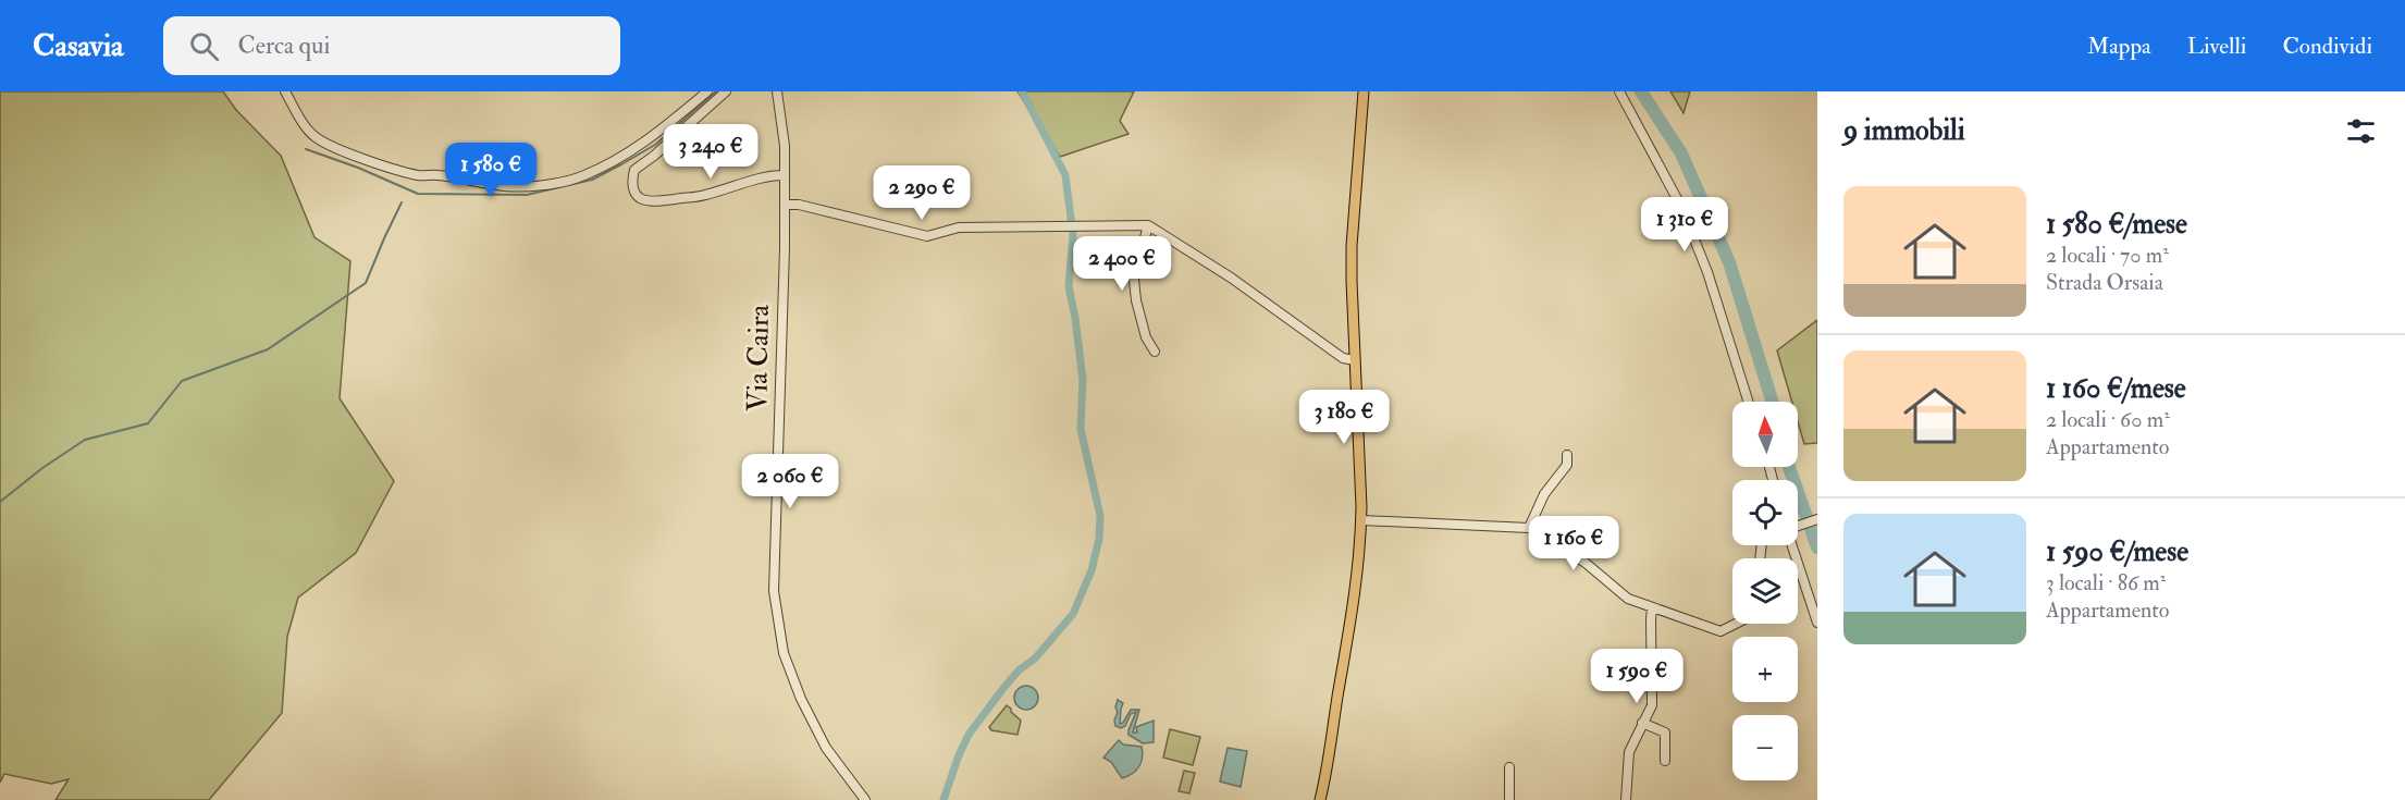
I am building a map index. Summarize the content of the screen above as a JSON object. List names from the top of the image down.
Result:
{
  "streets": {
    "street": ["Via Caira"]
  },
  "north": "top",
  "page": {
    "header": "Casavia",
    "search": "Cerca qui",
    "nav": ["Mappa", "Livelli", "Condividi"],
    "heading": "9 immobili",
    "price": [
      "3 240 €",
      "1 580 €",
      "2 290 €",
      "1 310 €",
      "2 400 €",
      "3 180 €",
      "2 060 €",
      "1 160 €",
      "1 590 €"
    ],
    "list": [
      {
        "name": "1 580 €/mese",
        "note": "2 locali · 70 m² · Strada Orsaia"
      },
      {
        "name": "1 160 €/mese",
        "note": "2 locali · 60 m² · Appartamento"
      },
      {
        "name": "1 590 €/mese",
        "note": "3 locali · 86 m² · Appartamento"
      }
    ],
    "map_buttons": ["+", "−"]
  }
}
